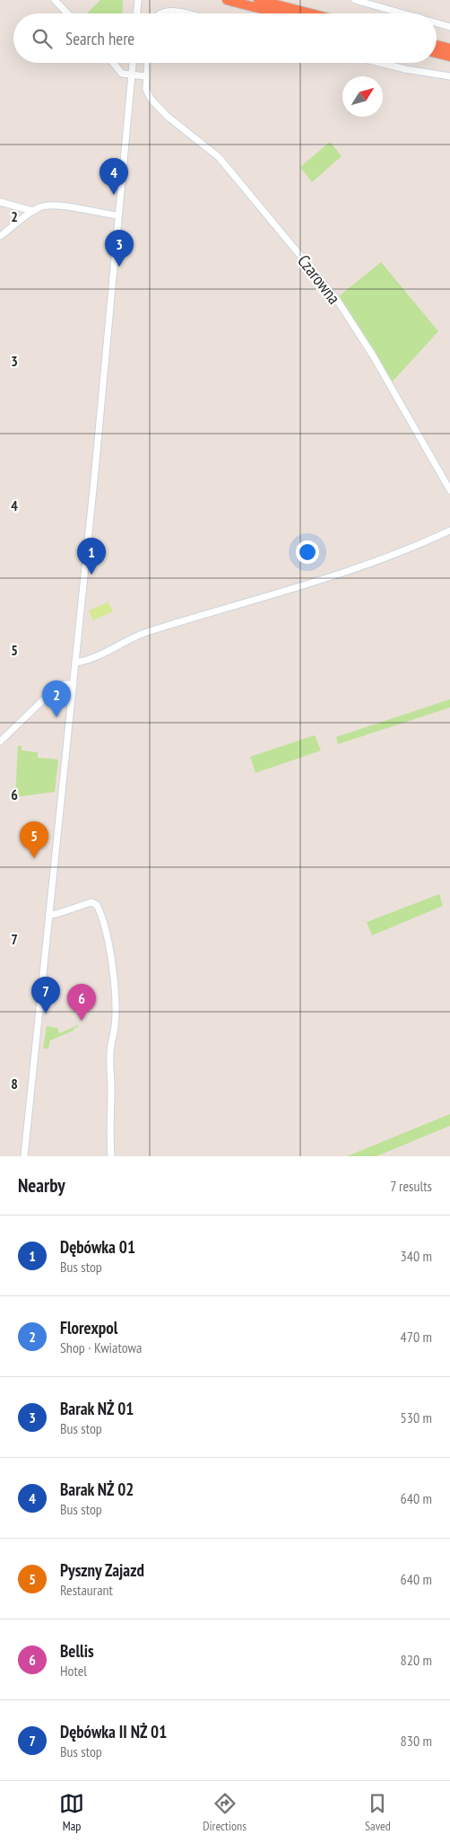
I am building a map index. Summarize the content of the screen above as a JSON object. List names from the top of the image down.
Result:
{
  "streets": {
    "street": ["Czarowna"]
  },
  "north": "top right",
  "page": {
    "search": "Search here",
    "pins": [
      "4",
      "3",
      "1",
      "2",
      "5",
      "7",
      "6"
    ],
    "heading": ["Nearby", "7 results"],
    "list": [
      {
        "mark": "1",
        "name": "Dębówka 01",
        "note": "Bus stop",
        "value": "340 m"
      },
      {
        "mark": "2",
        "name": "Florexpol",
        "note": "Shop · Kwiatowa",
        "value": "470 m"
      },
      {
        "mark": "3",
        "name": "Barak NŻ 01",
        "note": "Bus stop",
        "value": "530 m"
      },
      {
        "mark": "4",
        "name": "Barak NŻ 02",
        "note": "Bus stop",
        "value": "640 m"
      },
      {
        "mark": "5",
        "name": "Pyszny Zajazd",
        "note": "Restaurant",
        "value": "640 m"
      },
      {
        "mark": "6",
        "name": "Bellis",
        "note": "Hotel",
        "value": "820 m"
      },
      {
        "mark": "7",
        "name": "Dębówka II NŻ 01",
        "note": "Bus stop",
        "value": "830 m"
      }
    ],
    "nav": ["Map", "Directions", "Saved"]
  },
  "grid": {
    "rows": [
      "2",
      "3",
      "4",
      "5",
      "6",
      "7",
      "8"
    ]
  }
}
